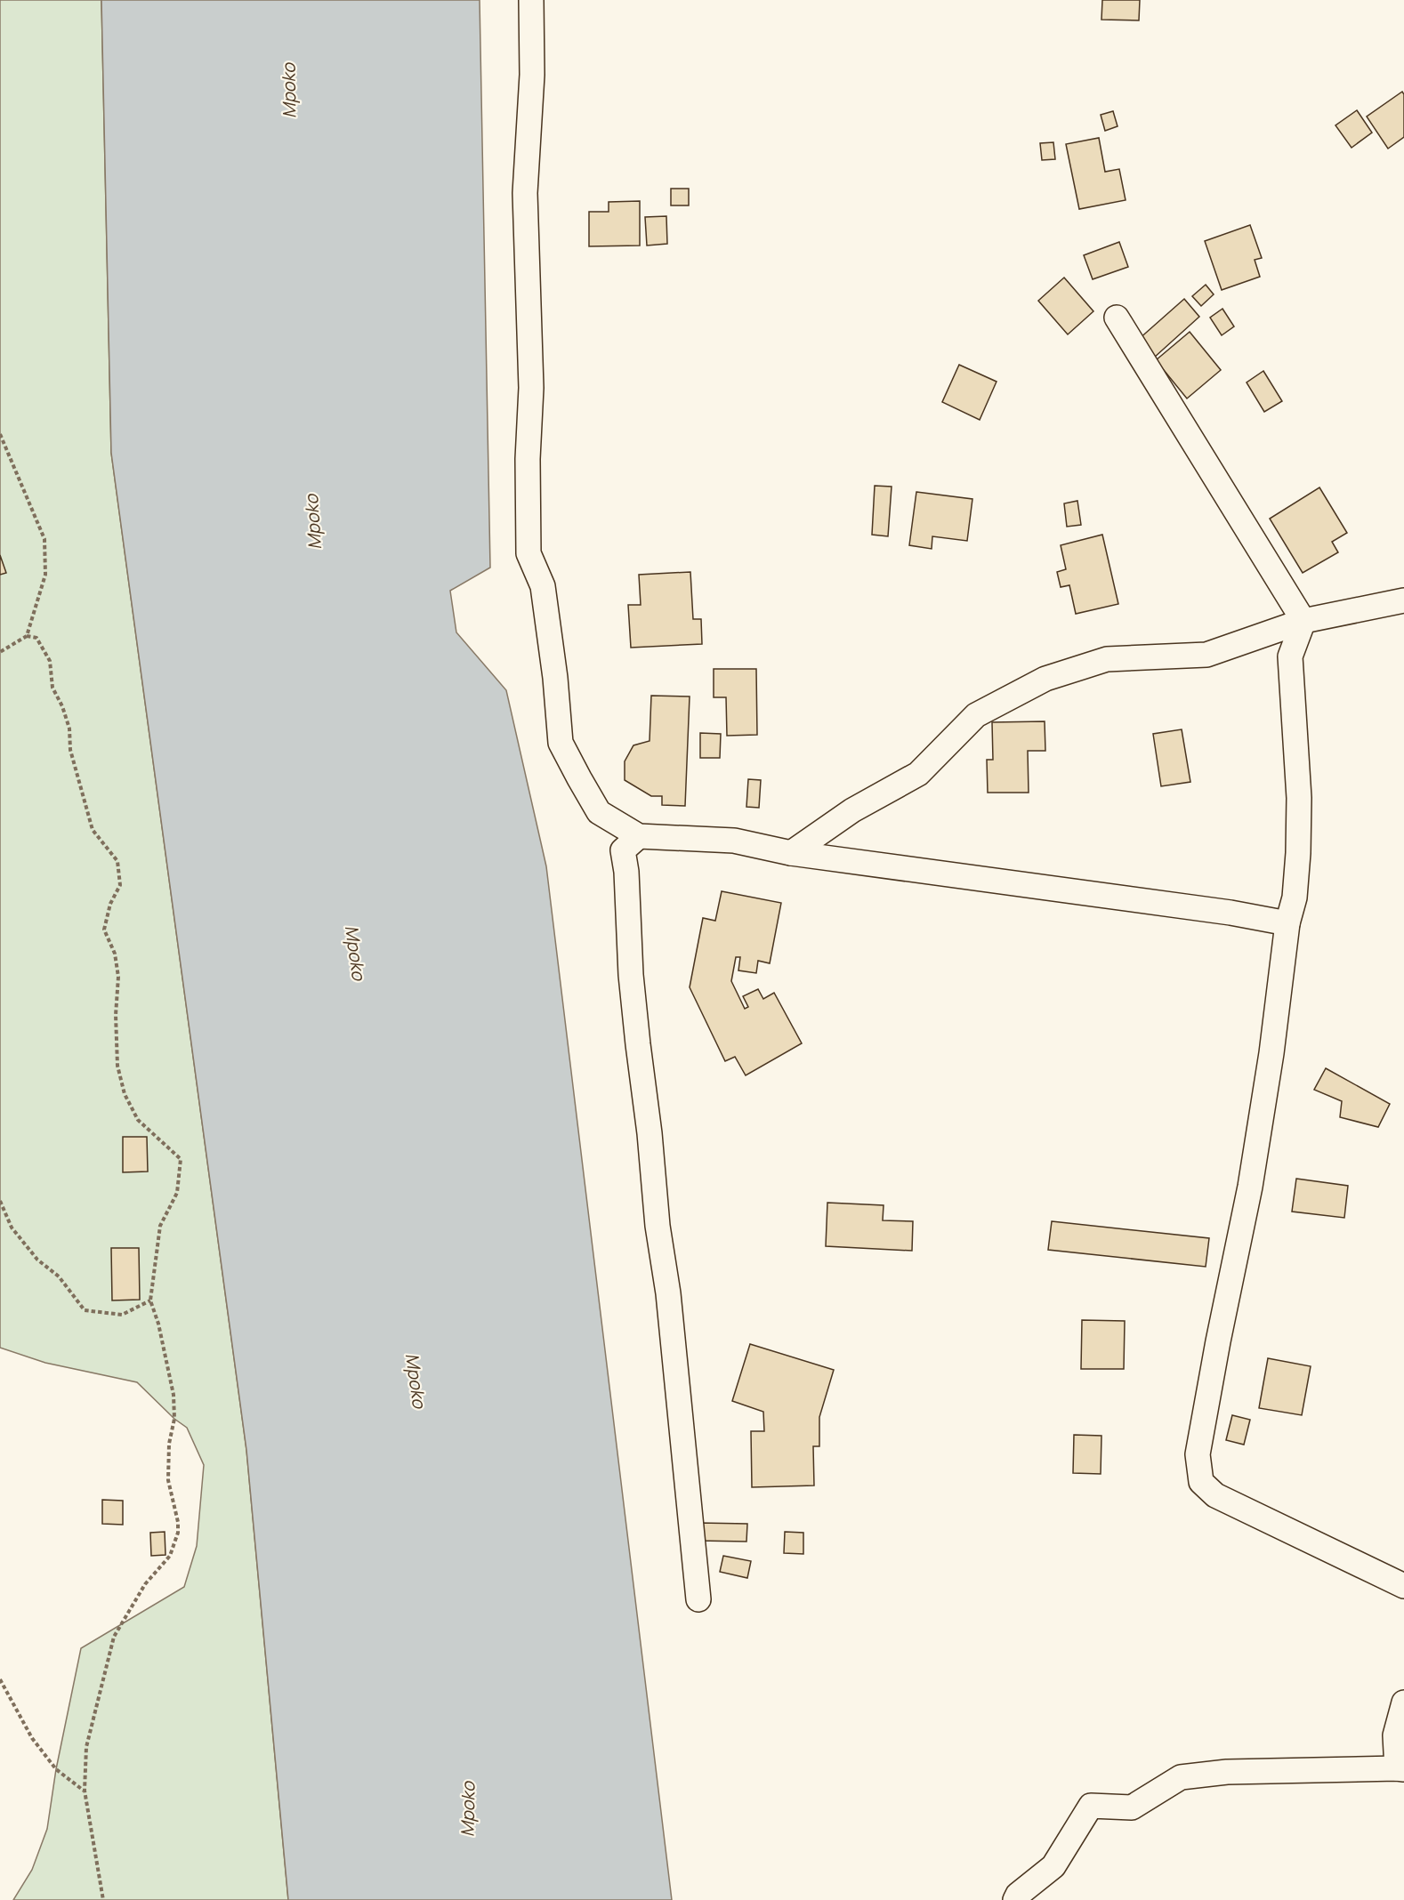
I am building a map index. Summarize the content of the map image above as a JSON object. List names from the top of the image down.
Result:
{
  "water": ["Mpoko"]
}
